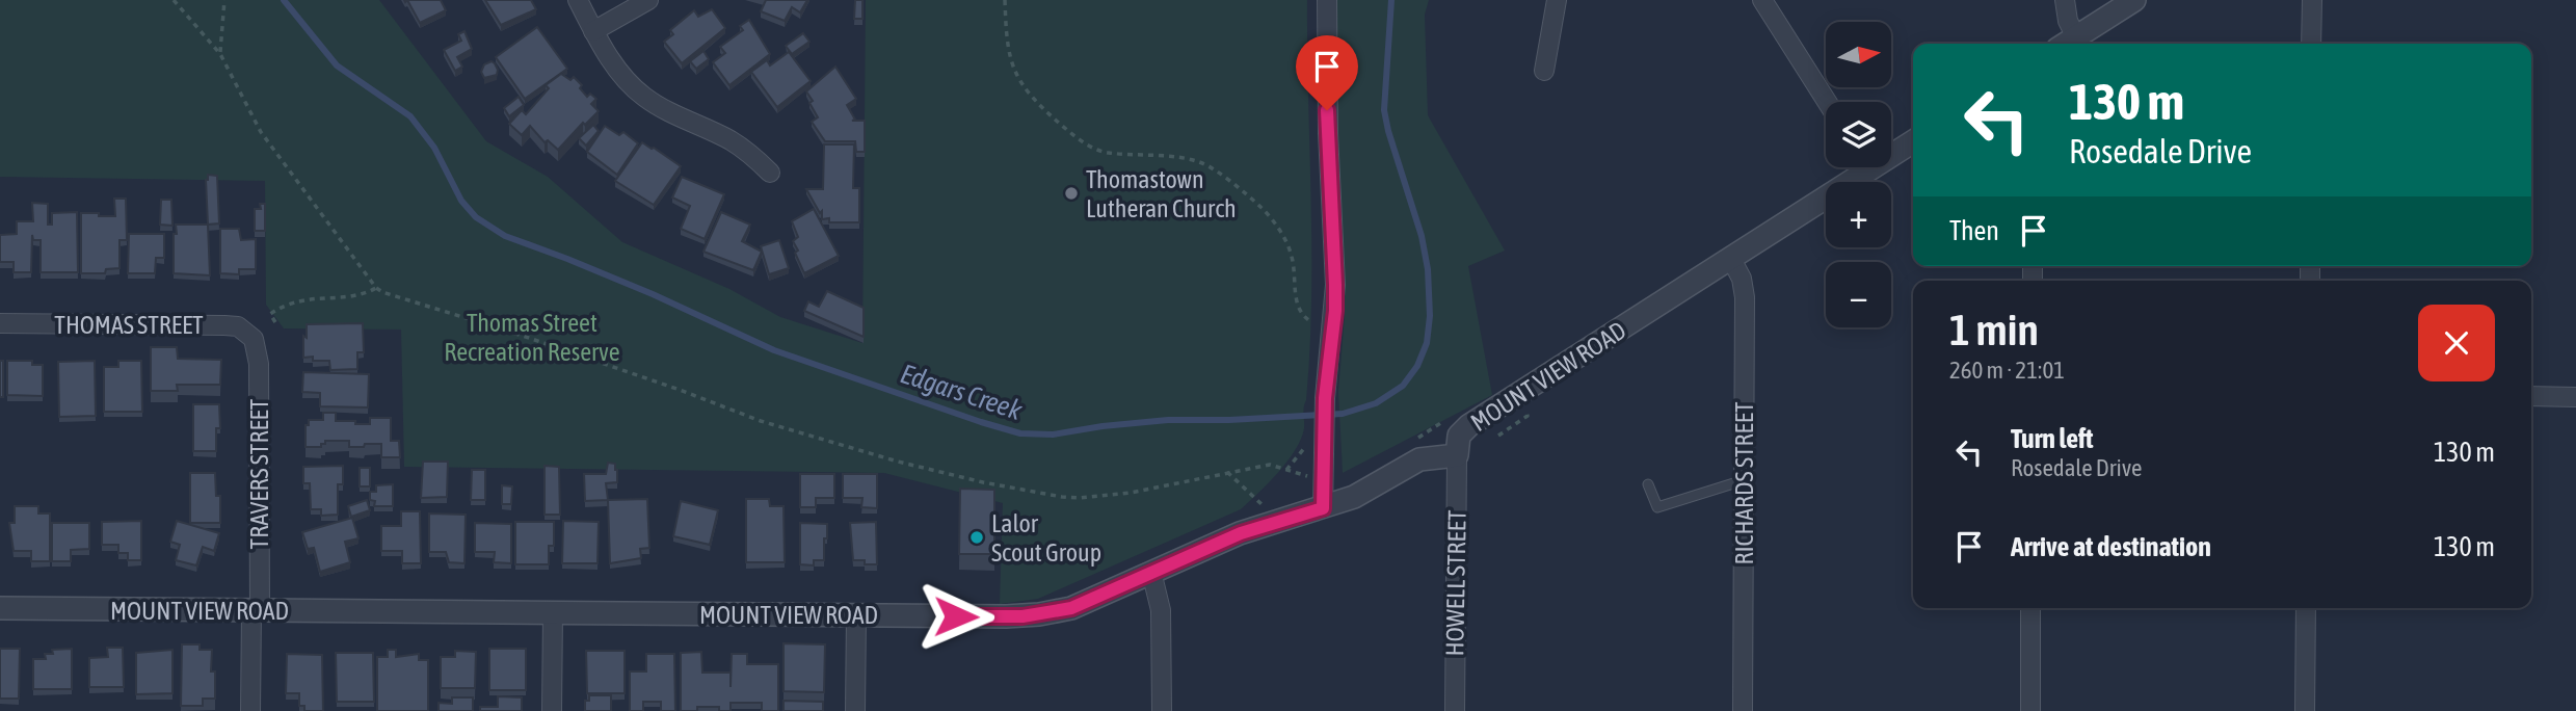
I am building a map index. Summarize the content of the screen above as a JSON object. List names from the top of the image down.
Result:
{
  "streets": {
    "street": [
      "THOMAS STREET",
      "MOUNT VIEW ROAD",
      "TRAVERS STREET",
      "RICHARDS STREET",
      "HOWELL STREET"
    ]
  },
  "crossings": [
    ["THOMAS STREET", "TRAVERS STREET"],
    ["MOUNT VIEW ROAD", "TRAVERS STREET"],
    ["MOUNT VIEW ROAD", "RICHARDS STREET"],
    ["MOUNT VIEW ROAD", "HOWELL STREET"]
  ],
  "water": ["Edgars Creek"],
  "parks": ["Thomas Street Recreation Reserve"],
  "places": ["Thomastown Lutheran Church", "Lalor Scout Group"],
  "north": "right",
  "page": {
    "map_buttons": ["+", "−"],
    "turn": ["130 m", "Rosedale Drive"],
    "then": "Then",
    "heading": ["1 min", "260 m · 21:01"],
    "list": [
      {
        "name": "Turn left",
        "note": "Rosedale Drive",
        "value": "130 m"
      },
      {
        "name": "Arrive at destination",
        "value": "130 m"
      }
    ]
  }
}
